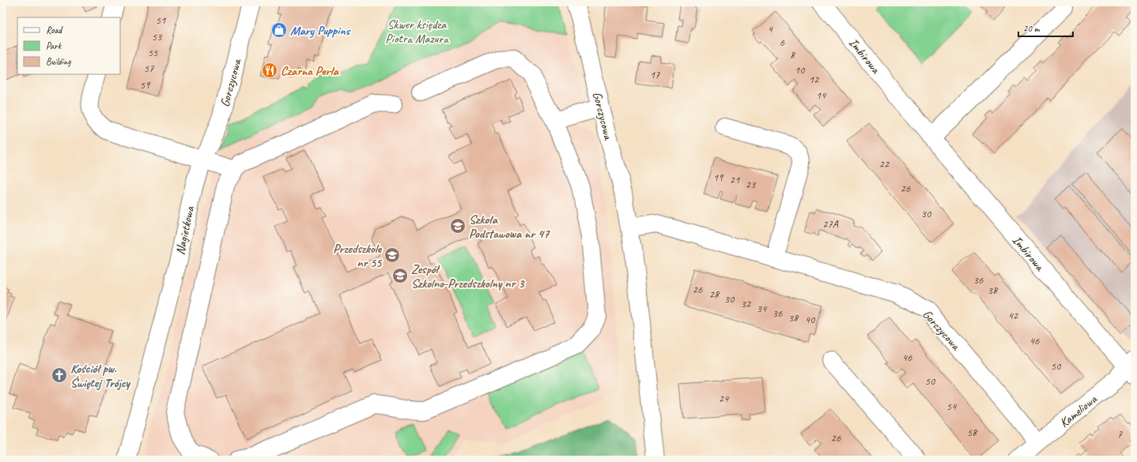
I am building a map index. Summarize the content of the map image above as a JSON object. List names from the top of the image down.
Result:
{
  "streets": {
    "street": [
      "Imbirowa",
      "Gorczycowa",
      "Nagietkowa",
      "Kameliowa"
    ]
  },
  "crossings": [
    ["Imbirowa", "Kameliowa"],
    ["Gorczycowa", "Nagietkowa"],
    ["Gorczycowa", "Kameliowa"]
  ],
  "parks": ["Skwer księdza Piotra Mazura"],
  "places": {
    "shop": ["Mary Puppins"],
    "restaurant": ["Czarna Perła"],
    "school or university": ["Szkoła Podstawowa nr 47", "Przedszkole nr 55", "Zespół Szkolno-Przedszkolny nr 3"],
    "church": ["Kościół pw. Świętej Trójcy"]
  },
  "house_numbers": [
    "51",
    "4",
    "53",
    "6",
    "55",
    "8",
    "57",
    "10",
    "17",
    "12",
    "59",
    "14",
    "22",
    "19",
    "21",
    "23",
    "26",
    "30",
    "27A",
    "36",
    "26",
    "38",
    "28",
    "30",
    "32",
    "34",
    "36",
    "42",
    "38",
    "40",
    "46",
    "46",
    "50",
    "50",
    "24",
    "54",
    "58",
    "7",
    "26"
  ],
  "legend": ["Road", "Park", "Building"],
  "scale_bar": "20 m"
}
